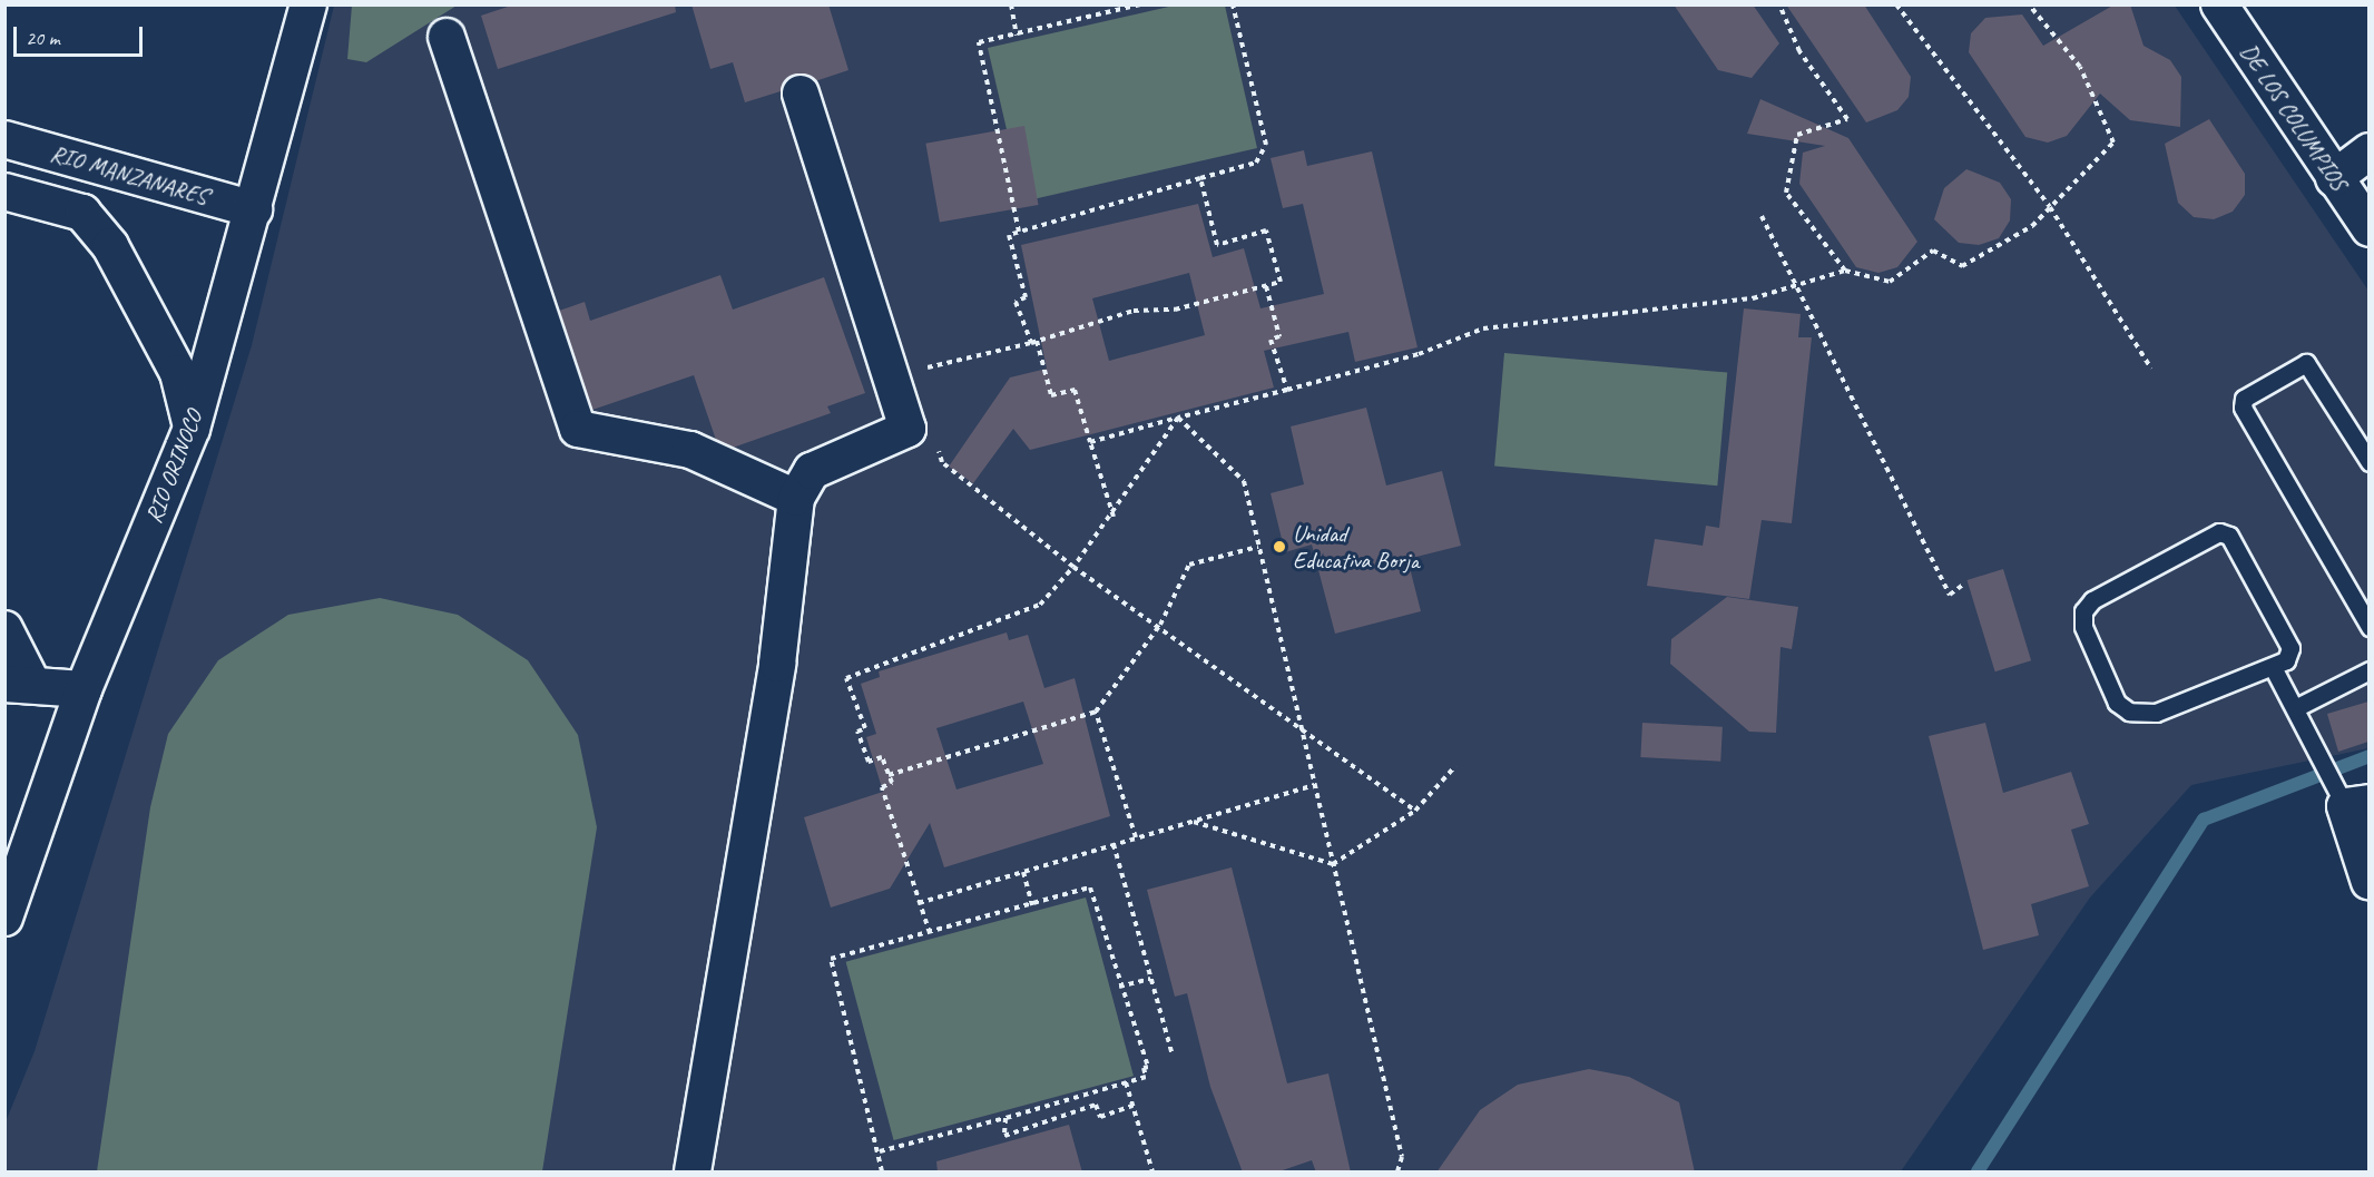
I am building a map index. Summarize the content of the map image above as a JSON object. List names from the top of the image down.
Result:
{
  "streets": {
    "street": ["DE LOS COLUMPIOS", "RIO MANZANARES", "RIO ORINOCO"]
  },
  "crossings": [
    ["RIO MANZANARES", "RIO ORINOCO"]
  ],
  "places": ["Unidad Educativa Borja"],
  "scale_bar": "20 m"
}
